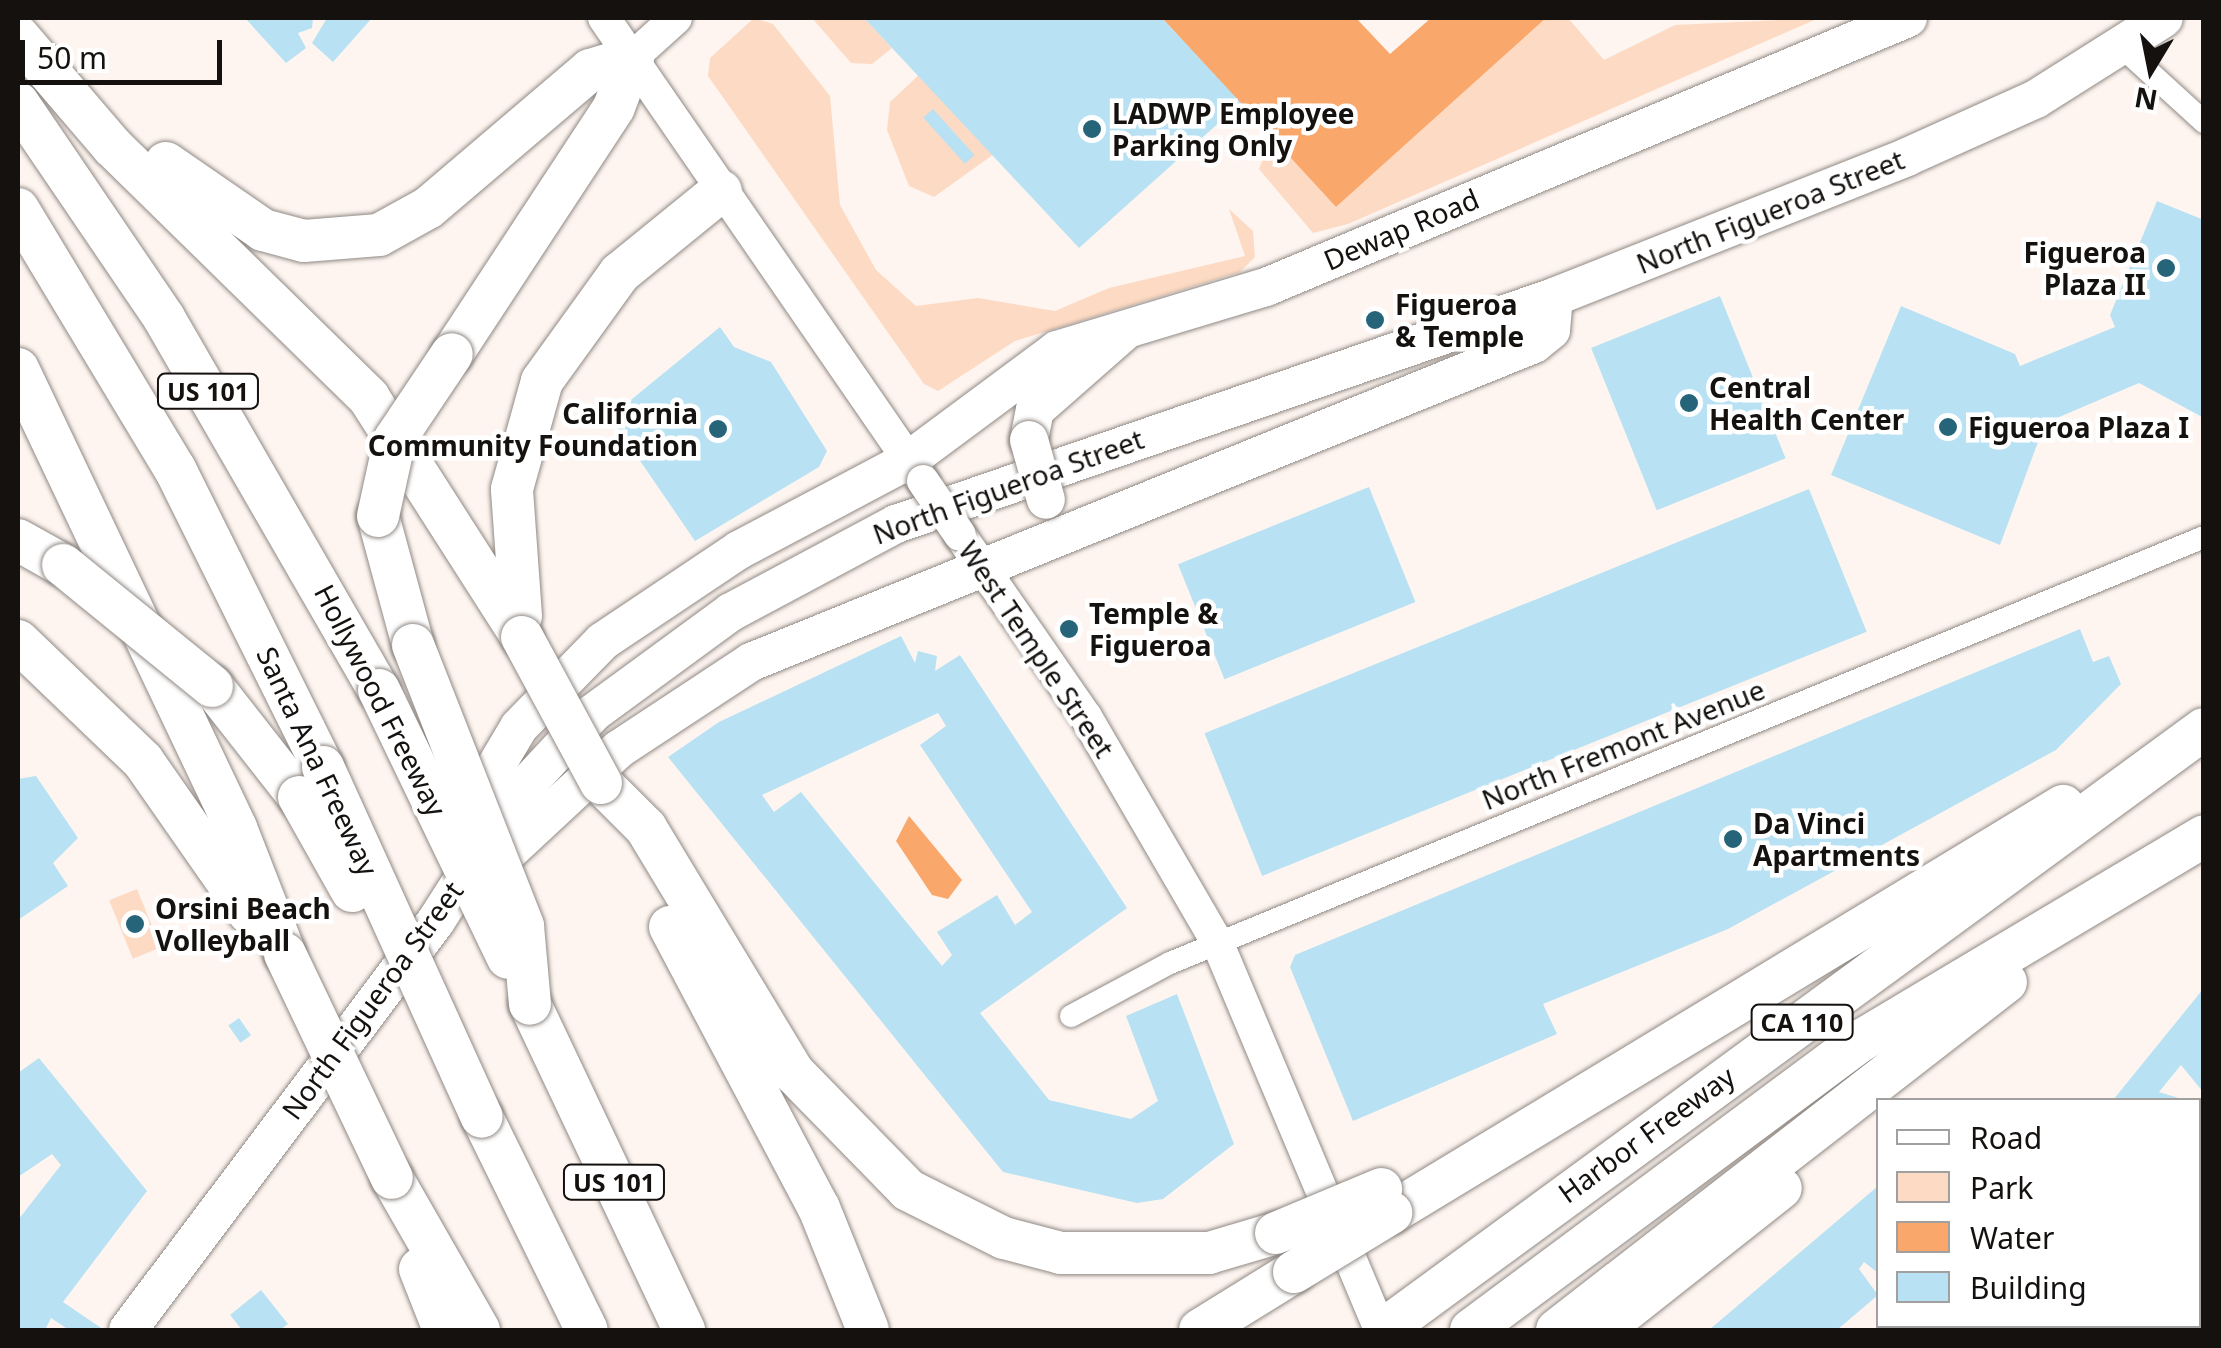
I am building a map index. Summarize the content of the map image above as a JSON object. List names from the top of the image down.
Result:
{
  "streets": {
    "highway": [
      "US 101",
      "Hollywood Freeway",
      "Santa Ana Freeway",
      "CA 110",
      "Harbor Freeway"
    ],
    "main road": ["North Figueroa Street", "Dewap Road", "West Temple Street"],
    "street": ["North Fremont Avenue"]
  },
  "crossings": [
    ["North Figueroa Street", "Dewap Road"],
    ["Dewap Road", "West Temple Street"],
    ["West Temple Street", "North Fremont Avenue"],
    ["West Temple Street", "Harbor Freeway"]
  ],
  "places": [
    "LADWP Employee Parking Only",
    "Figueroa Plaza II",
    "Figueroa & Temple",
    "Central Health Center",
    "Figueroa Plaza I",
    "California Community Foundation",
    "Temple & Figueroa",
    "Da Vinci Apartments",
    "Orsini Beach Volleyball"
  ],
  "legend": [
    "Road",
    "Park",
    "Water",
    "Building"
  ],
  "scale_bar": "50 m",
  "north": "bottom"
}
